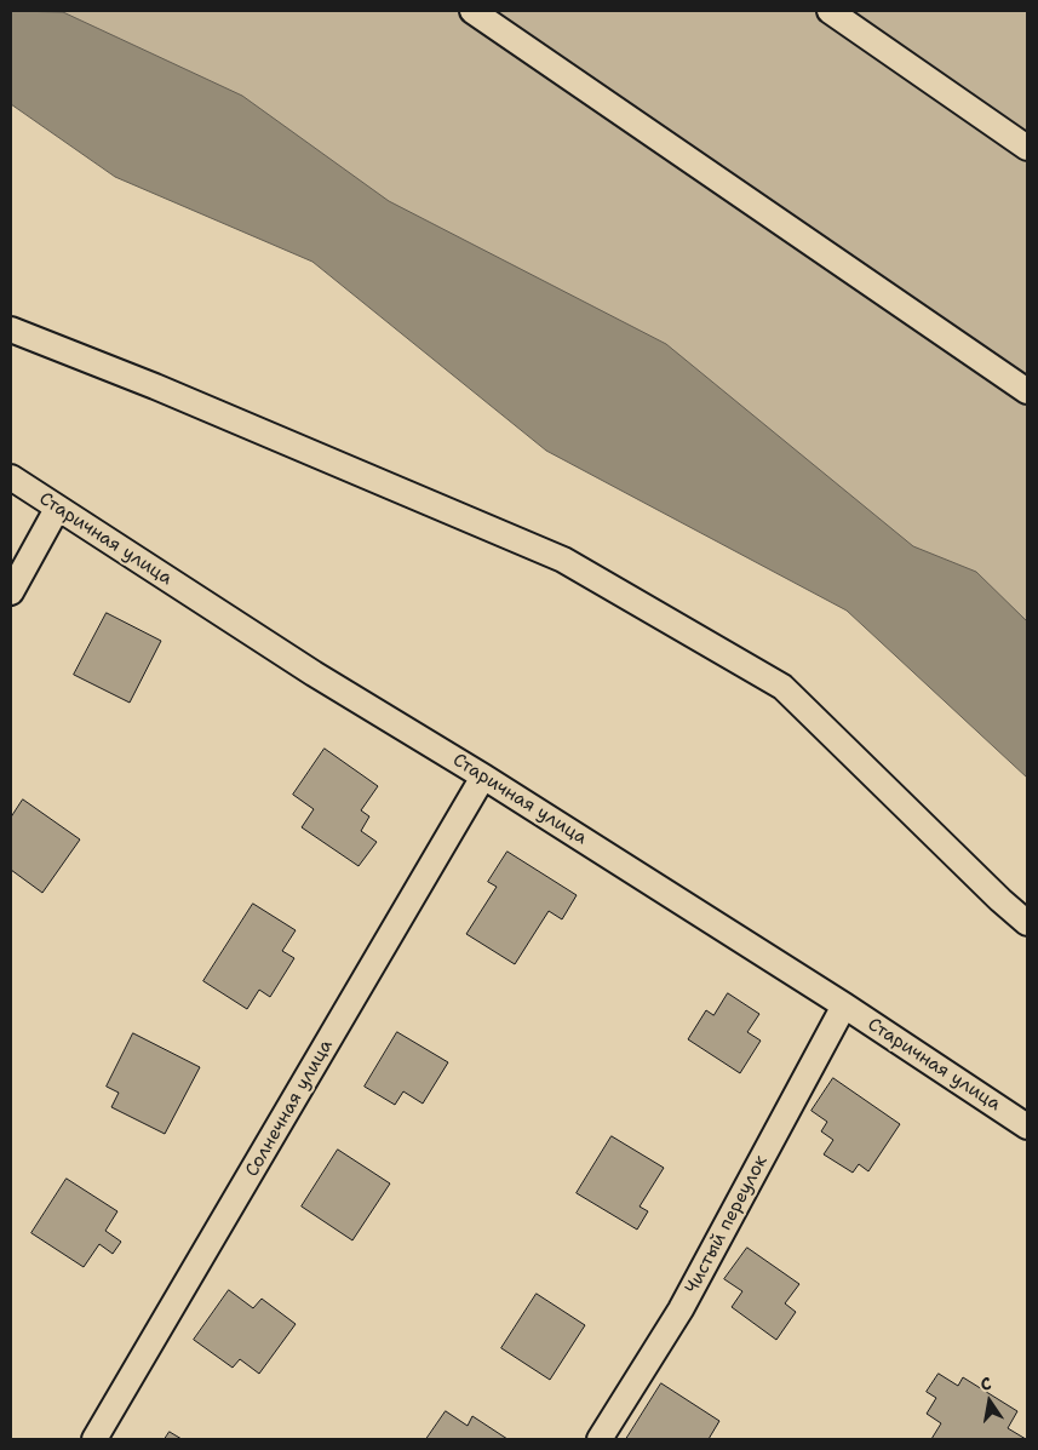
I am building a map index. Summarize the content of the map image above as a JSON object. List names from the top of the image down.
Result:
{
  "streets": {
    "street": ["Старичная улица", "Солнечная улица", "Чистый переулок"]
  },
  "crossings": [
    ["Старичная улица", "Солнечная улица"],
    ["Старичная улица", "Чистый переулок"]
  ],
  "north": "top"
}
